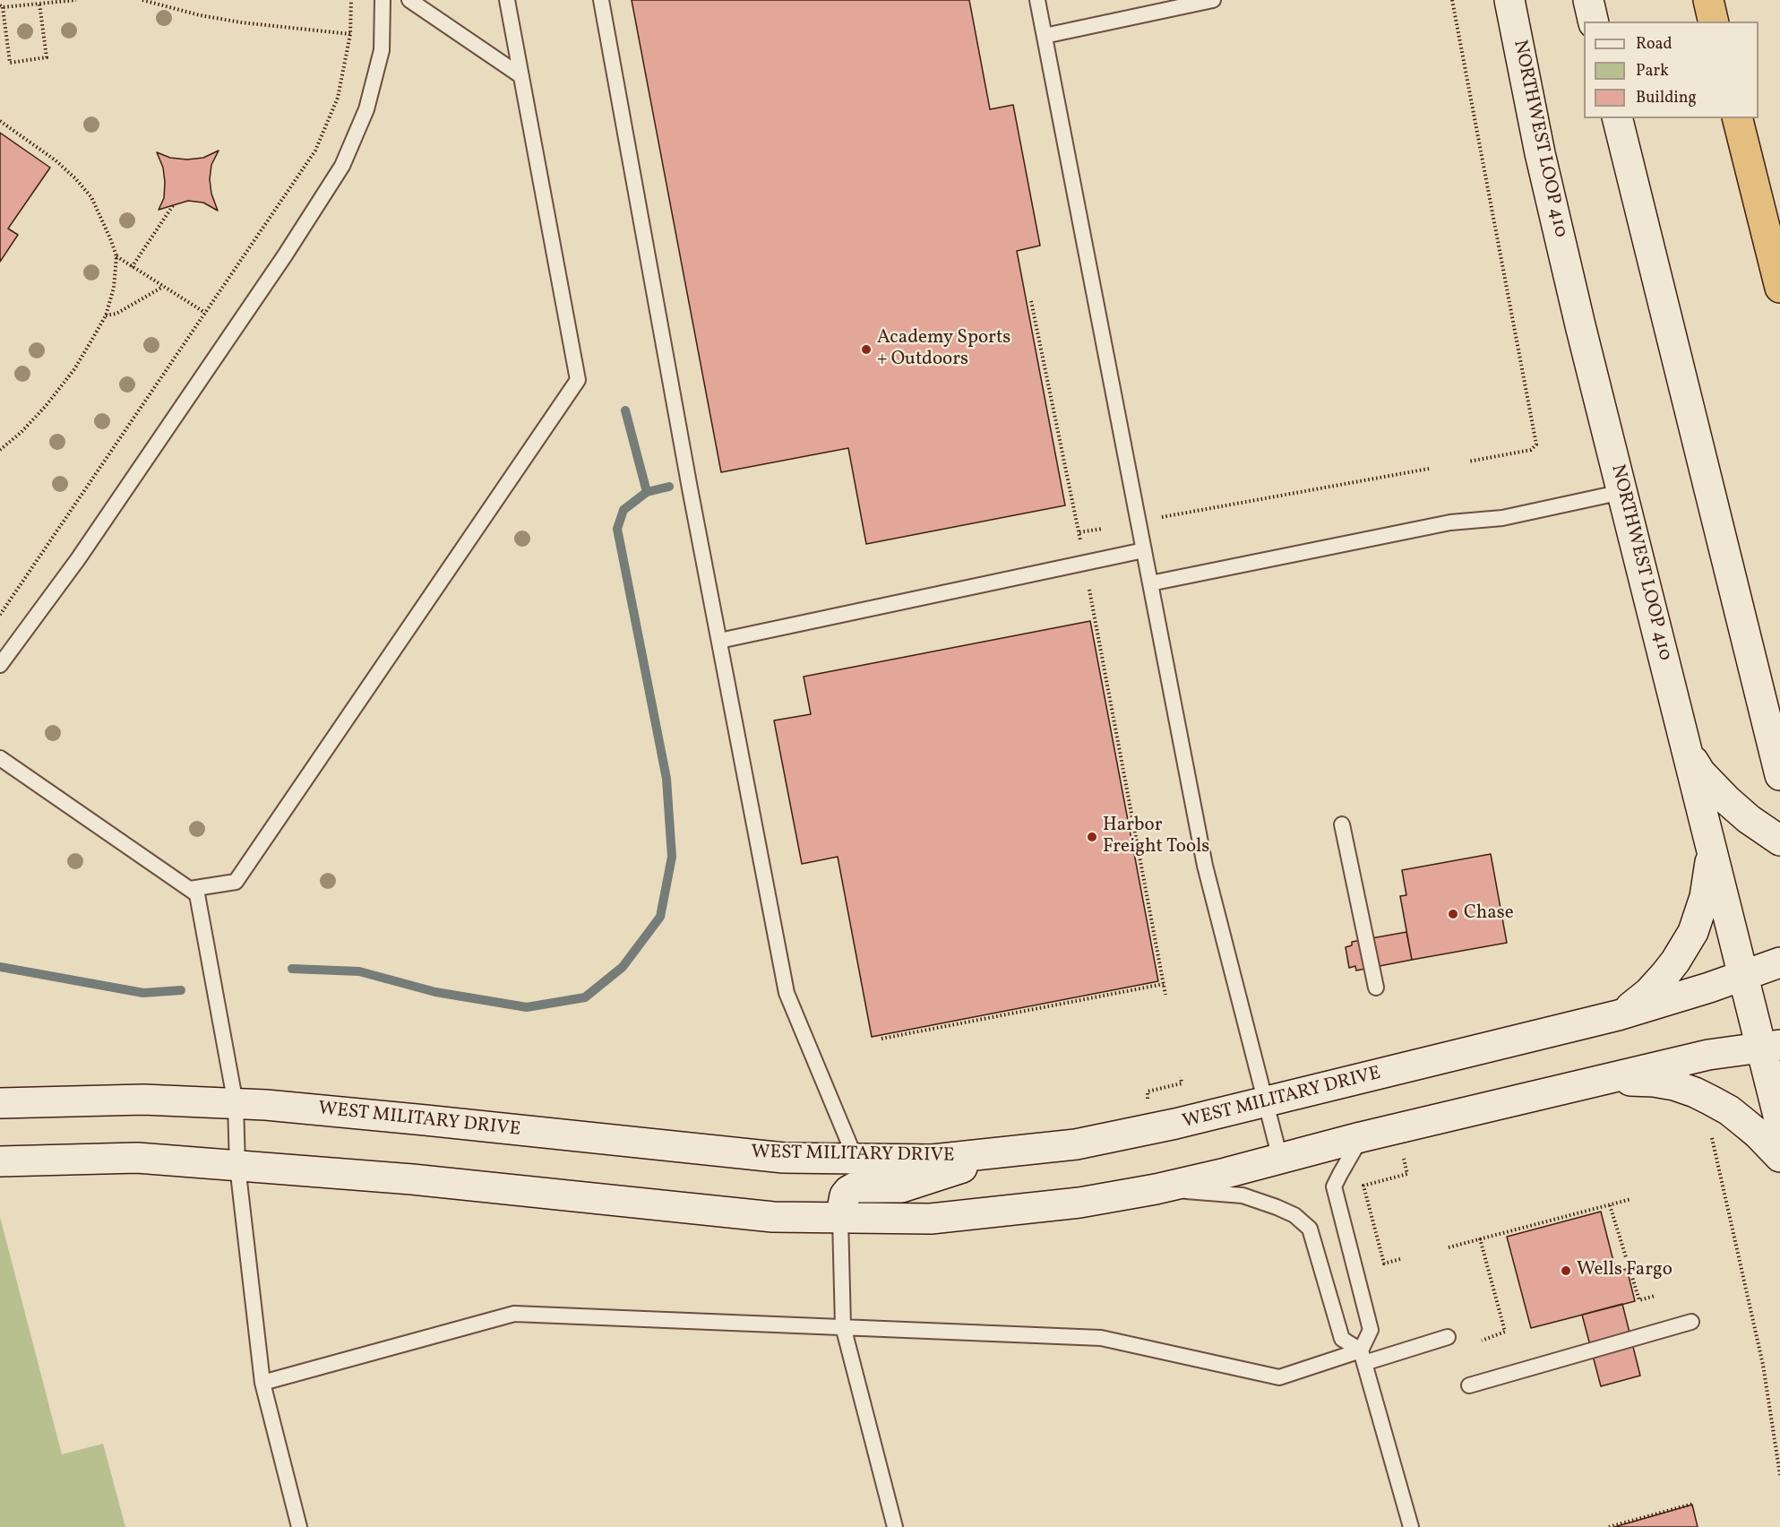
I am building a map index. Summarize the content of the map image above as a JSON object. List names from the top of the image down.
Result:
{
  "streets": {
    "main road": ["NORTHWEST LOOP 410", "WEST MILITARY DRIVE"]
  },
  "crossings": [
    ["NORTHWEST LOOP 410", "WEST MILITARY DRIVE"]
  ],
  "places": [
    "Academy Sports + Outdoors",
    "Harbor Freight Tools",
    "Chase",
    "Wells Fargo"
  ],
  "legend": ["Road", "Park", "Building"]
}
